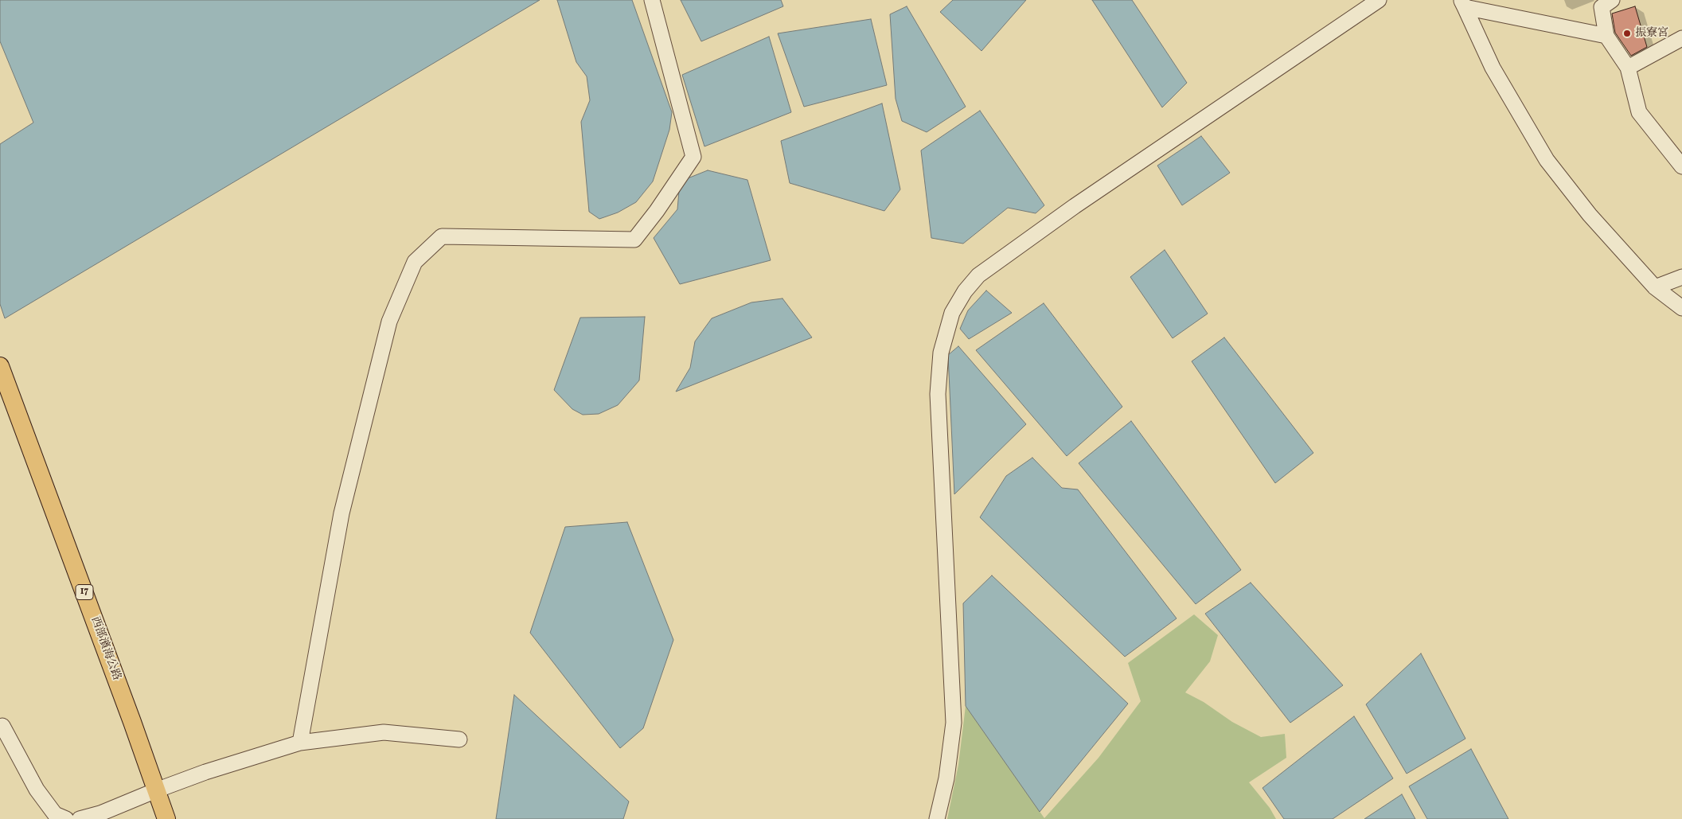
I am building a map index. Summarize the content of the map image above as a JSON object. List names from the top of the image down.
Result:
{
  "streets": {
    "main road": ["17", "西部濱海公路"]
  },
  "places": ["振寮宮"]
}
